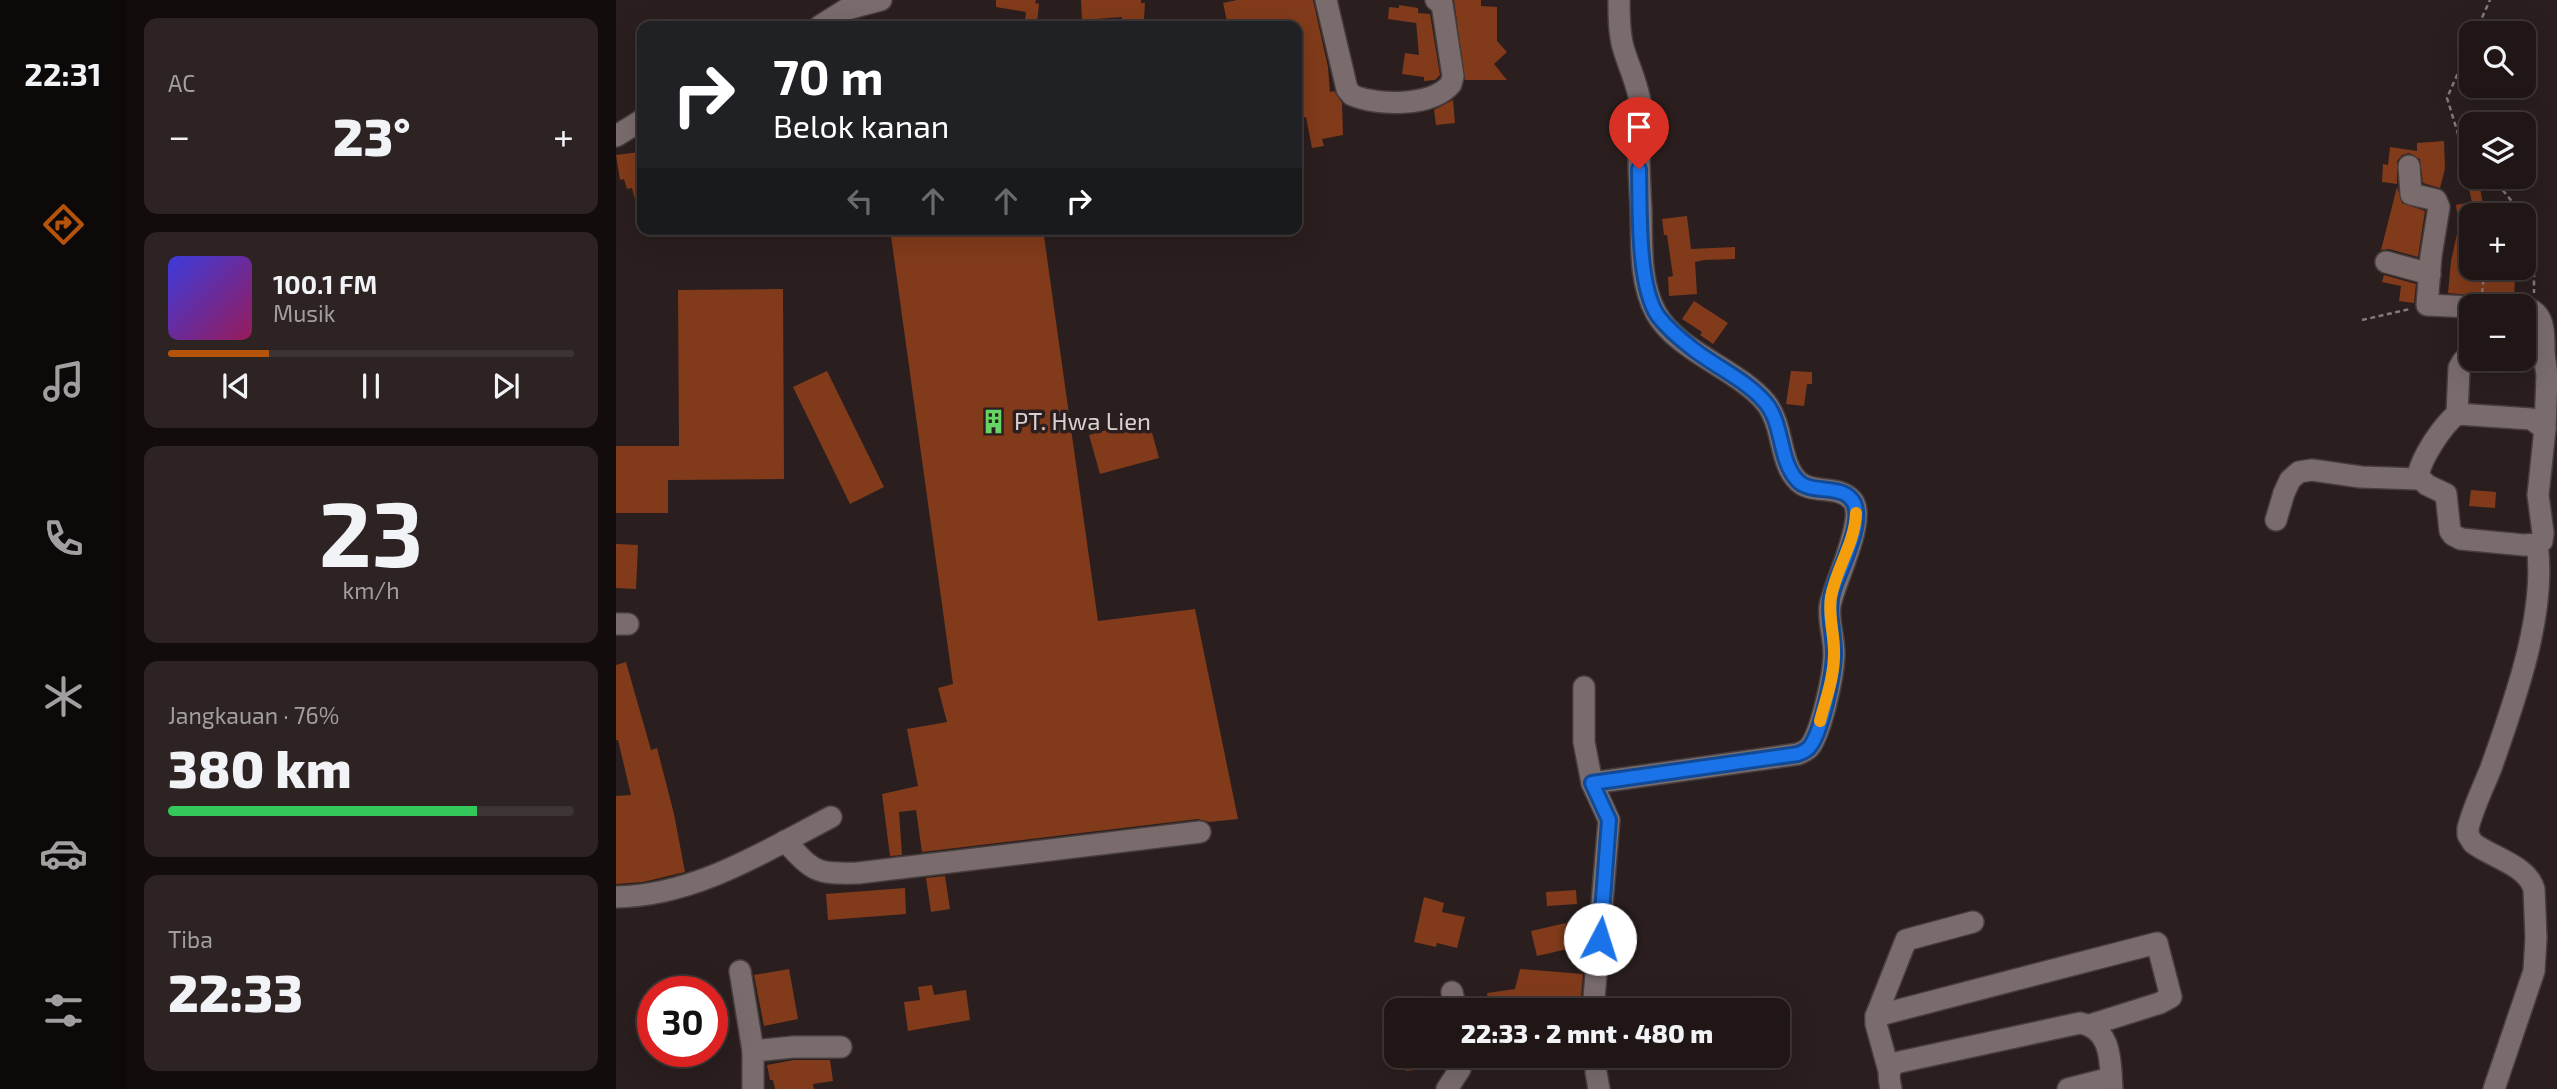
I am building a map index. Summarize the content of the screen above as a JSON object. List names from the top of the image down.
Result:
{
  "places": {
    "building": ["PT. Hwa Lien"]
  },
  "page": {
    "tabs": "22:31",
    "tile": [
      "AC",
      ["23", "km/h"],
      ["Jangkauan · 76%", "380 km"],
      ["Tiba", "22:33"]
    ],
    "map_buttons": ["+", "−"],
    "turn": ["70 m", "Belok kanan"],
    "heat": ["−", "23°", "+"],
    "song": ["100.1 FM", "Musik"],
    "limit": "30",
    "trip": "22:33 · 2 mnt · 480 m"
  }
}
